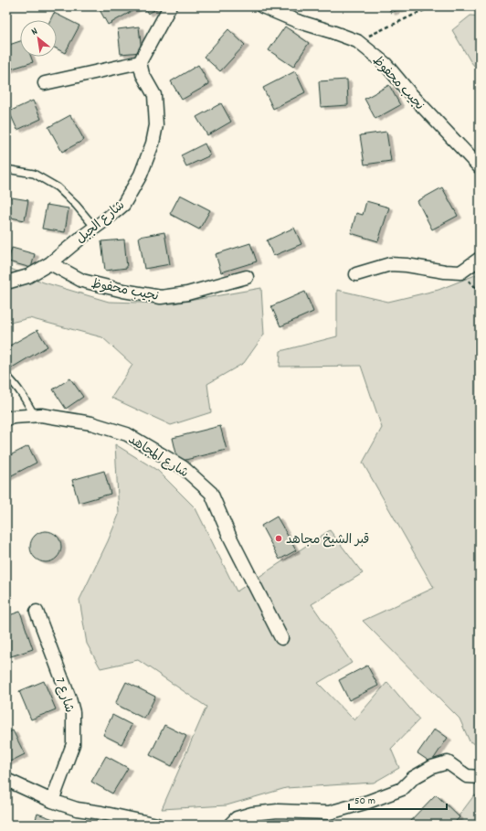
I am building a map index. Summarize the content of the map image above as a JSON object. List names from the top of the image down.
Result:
{
  "streets": {
    "street": [
      "نجيب محفوظ",
      "شارع الجبل",
      "شارع المجاهد",
      "شارع 7"
    ]
  },
  "crossings": [
    ["نجيب محفوظ", "شارع الجبل"]
  ],
  "places": ["قبر الشيخ مجاهد"],
  "scale_bar": "50 m",
  "north": "top left"
}
